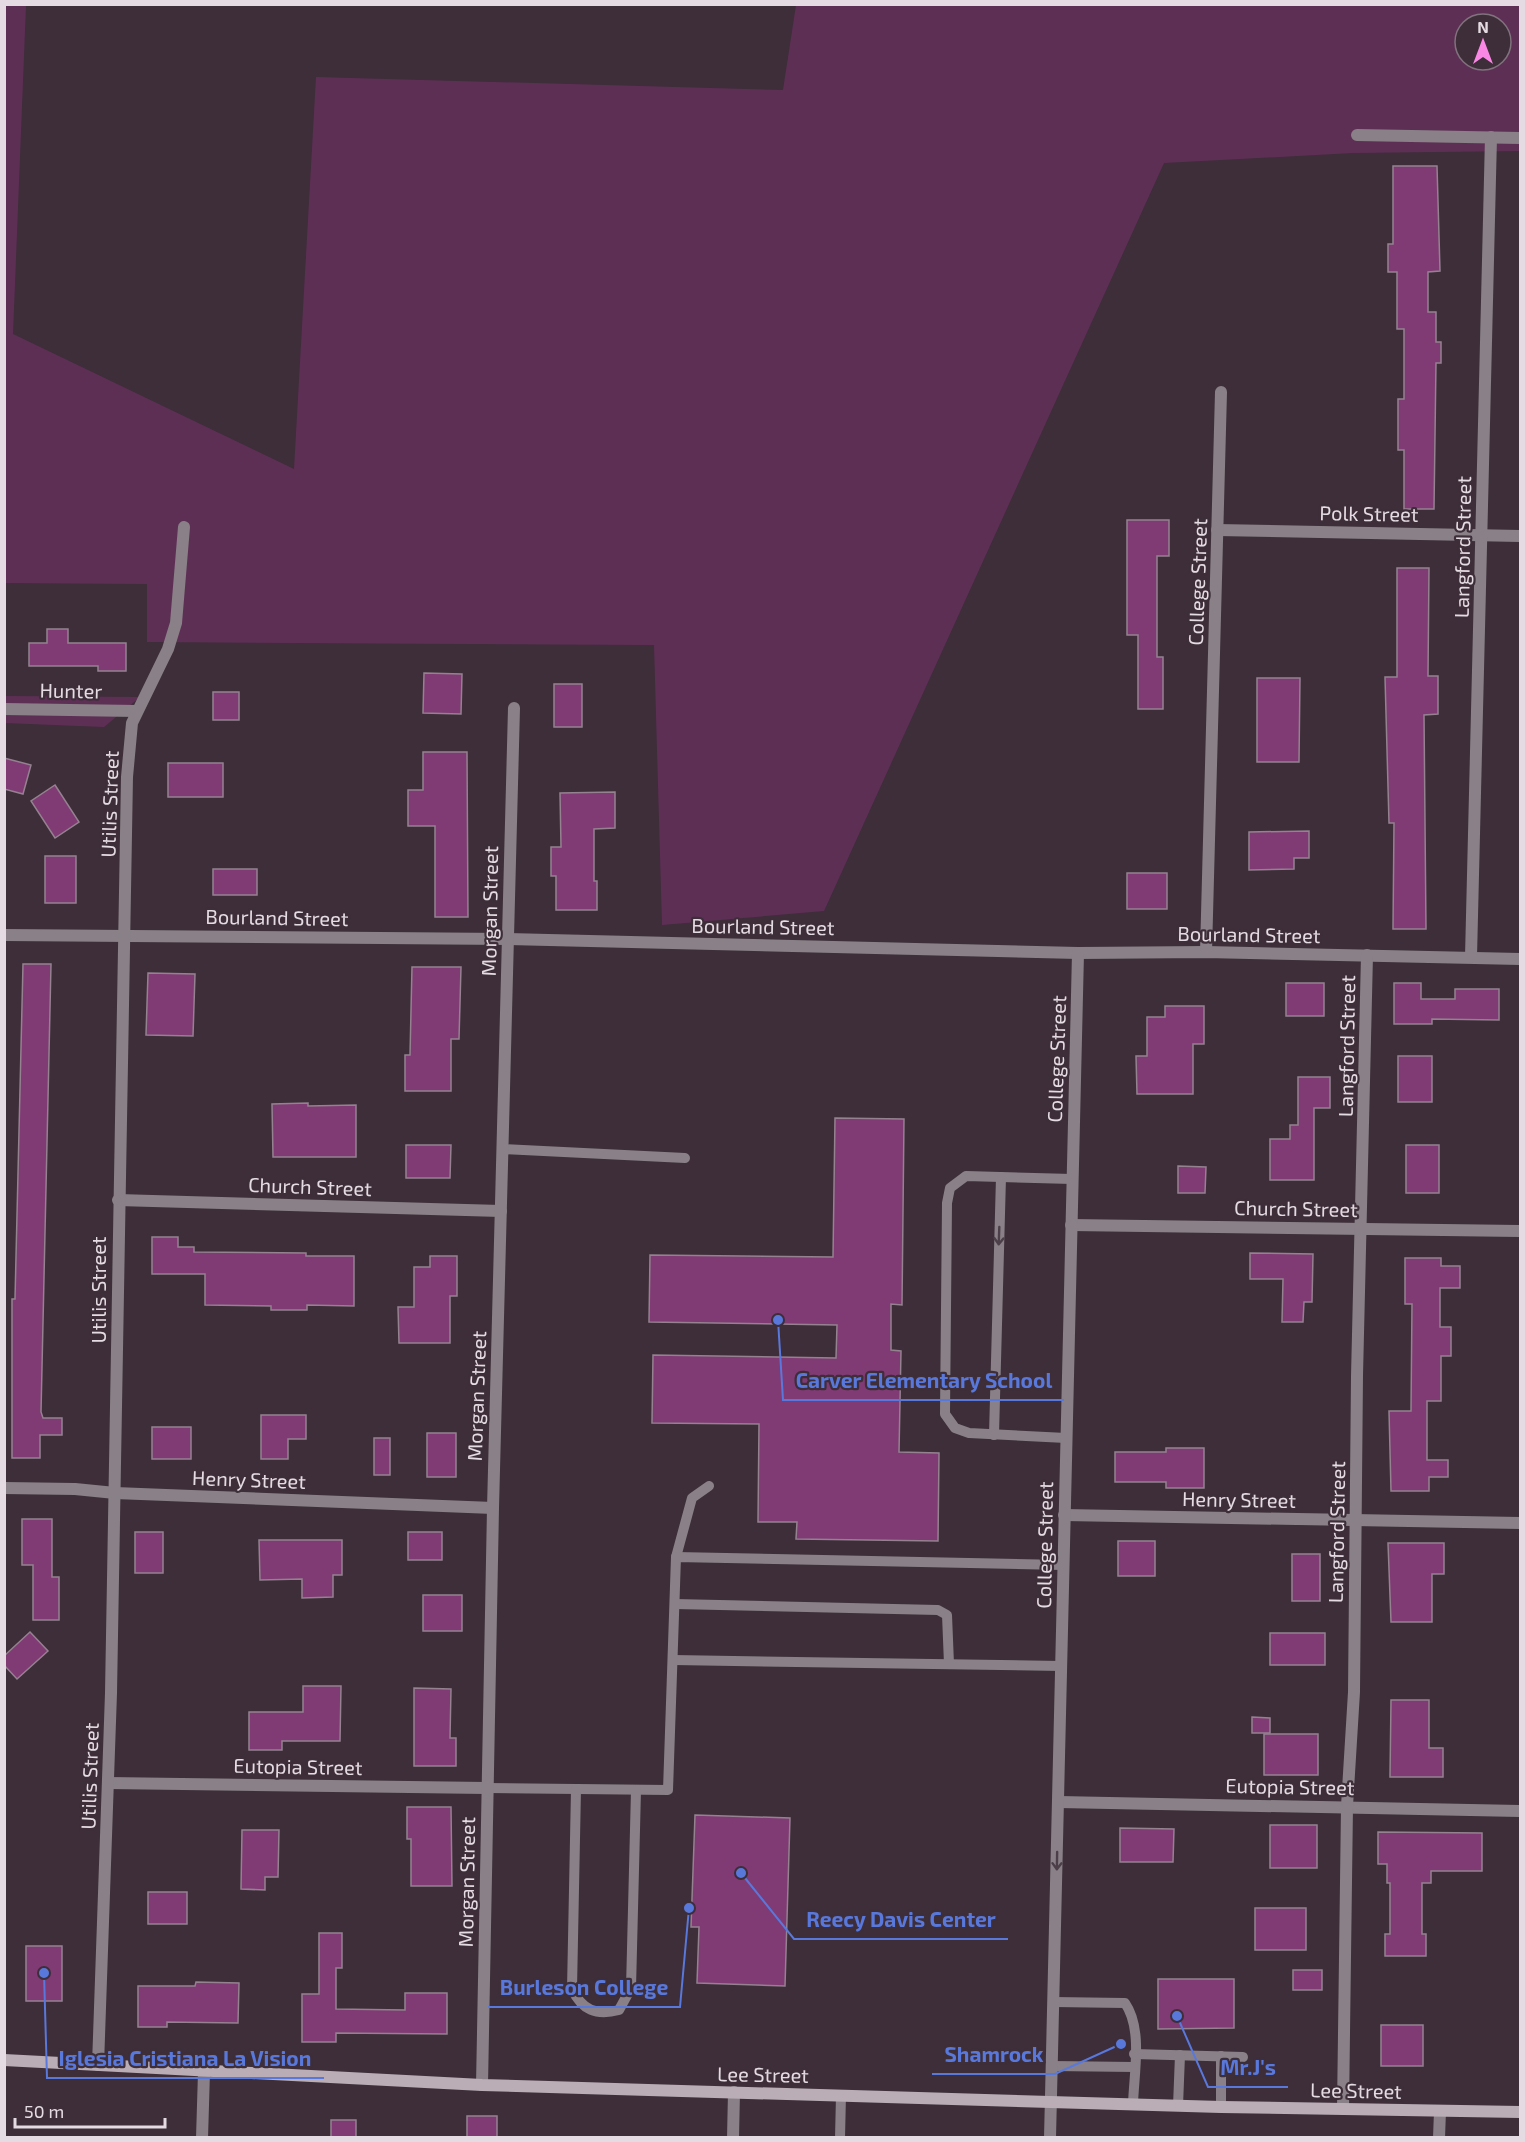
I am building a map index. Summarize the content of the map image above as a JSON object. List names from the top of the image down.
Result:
{
  "streets": {
    "main road": ["Lee Street"],
    "street": [
      "Polk Street",
      "Langford Street",
      "College Street",
      "Hunter",
      "Utilis Street",
      "Morgan Street",
      "Bourland Street",
      "Church Street",
      "Henry Street",
      "Eutopia Street"
    ]
  },
  "crossings": [
    ["Polk Street", "Langford Street"],
    ["Polk Street", "College Street"],
    ["Langford Street", "Bourland Street"],
    ["Langford Street", "Church Street"],
    ["Langford Street", "Henry Street"],
    ["Langford Street", "Eutopia Street"],
    ["Langford Street", "Lee Street"],
    ["College Street", "Bourland Street"],
    ["College Street", "Church Street"],
    ["College Street", "Henry Street"],
    ["College Street", "Eutopia Street"],
    ["College Street", "Lee Street"],
    ["Hunter", "Utilis Street"],
    ["Utilis Street", "Bourland Street"],
    ["Utilis Street", "Church Street"],
    ["Utilis Street", "Henry Street"],
    ["Utilis Street", "Eutopia Street"],
    ["Utilis Street", "Lee Street"],
    ["Morgan Street", "Bourland Street"],
    ["Morgan Street", "Church Street"],
    ["Morgan Street", "Henry Street"],
    ["Morgan Street", "Eutopia Street"],
    ["Morgan Street", "Lee Street"]
  ],
  "places": [
    "Carver Elementary School",
    "Reecy Davis Center",
    "Burleson College",
    "Iglesia Cristiana La Vision",
    "Mr.J's",
    "Shamrock"
  ],
  "scale_bar": "50 m",
  "north": "top"
}
